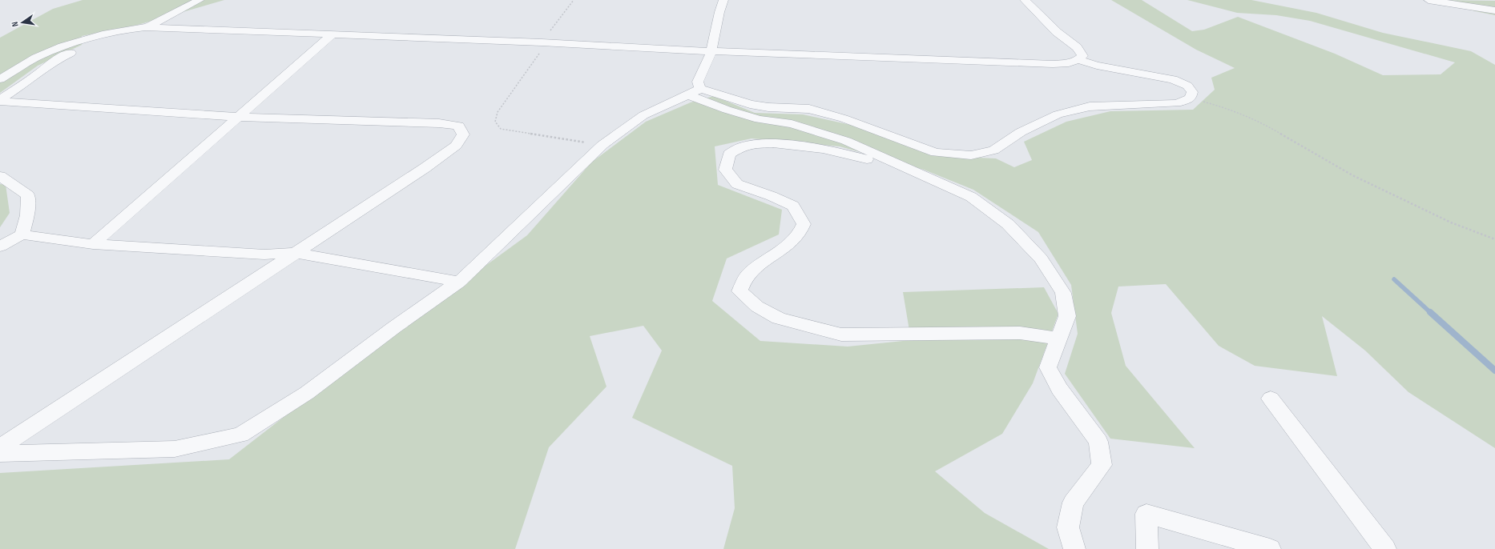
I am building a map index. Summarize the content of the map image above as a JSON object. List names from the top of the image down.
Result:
{
  "north": "left"
}
